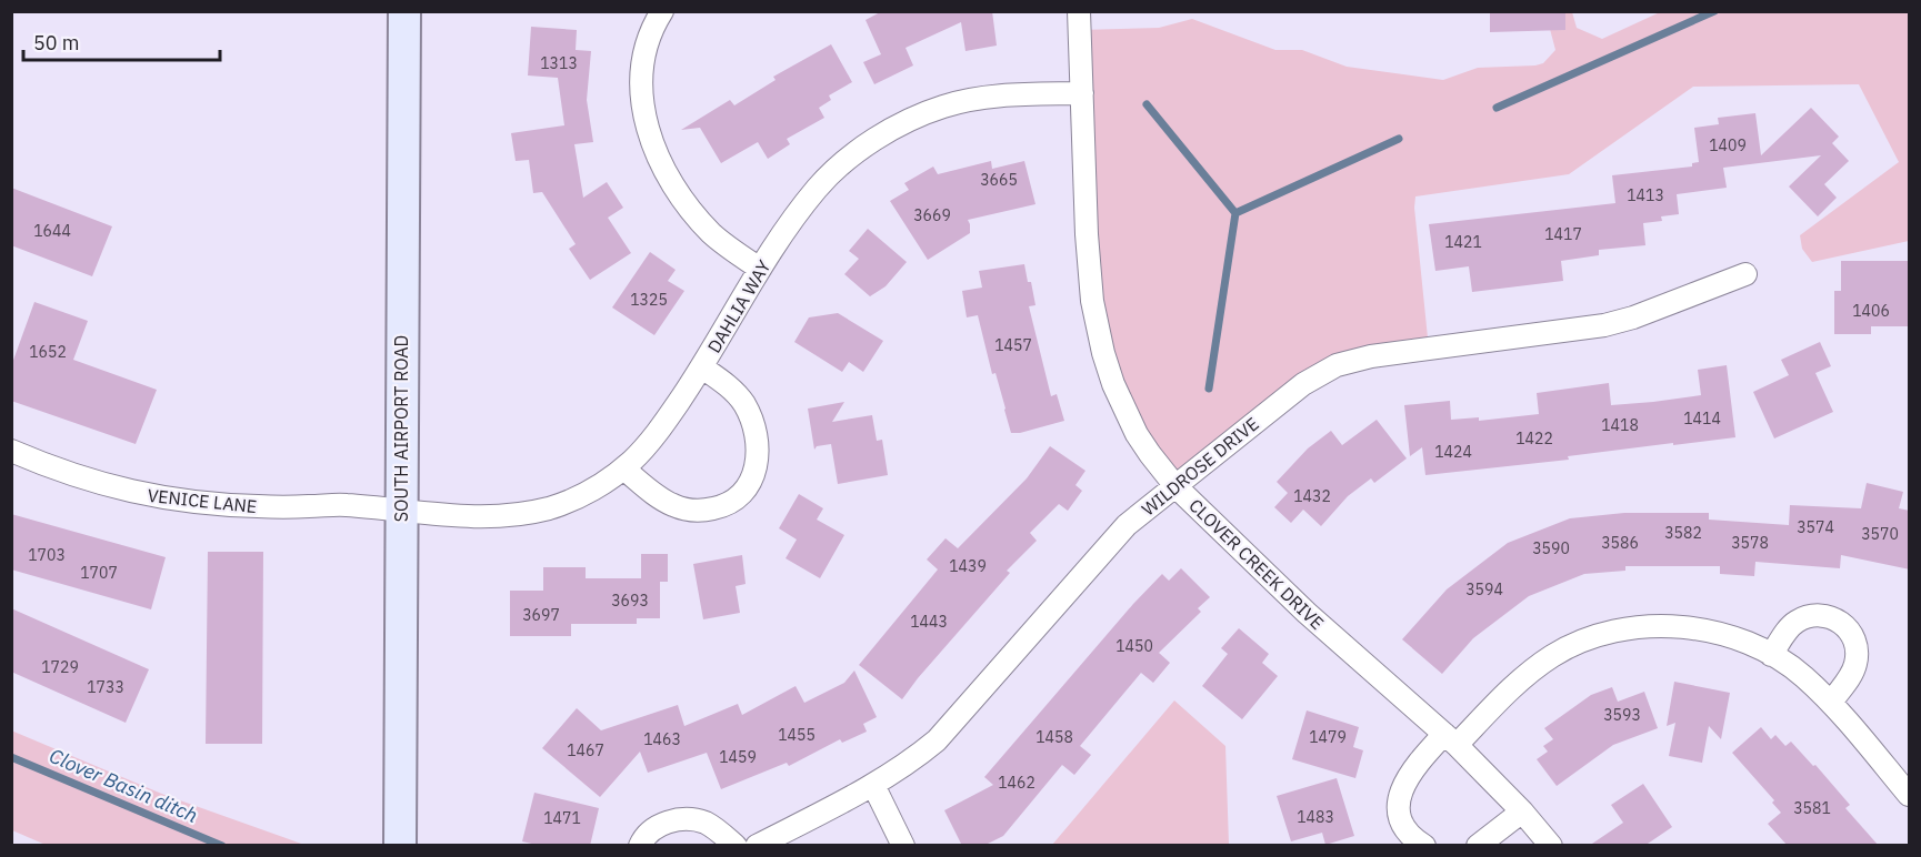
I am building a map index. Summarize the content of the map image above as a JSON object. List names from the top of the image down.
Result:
{
  "streets": {
    "main road": ["SOUTH AIRPORT ROAD"],
    "street": [
      "DAHLIA WAY",
      "WILDROSE DRIVE",
      "VENICE LANE",
      "CLOVER CREEK DRIVE"
    ]
  },
  "crossings": [
    ["DAHLIA WAY", "SOUTH AIRPORT ROAD"],
    ["DAHLIA WAY", "VENICE LANE"],
    ["DAHLIA WAY", "CLOVER CREEK DRIVE"],
    ["SOUTH AIRPORT ROAD", "VENICE LANE"],
    ["WILDROSE DRIVE", "CLOVER CREEK DRIVE"]
  ],
  "water": ["Clover Basin ditch"],
  "house_numbers": [
    "1313",
    "1409",
    "3665",
    "1413",
    "3669",
    "1644",
    "1417",
    "1421",
    "1325",
    "1406",
    "1457",
    "1652",
    "1414",
    "1418",
    "1422",
    "1424",
    "1432",
    "3574",
    "3582",
    "3570",
    "3586",
    "3578",
    "3590",
    "1703",
    "1439",
    "1707",
    "3594",
    "3693",
    "3697",
    "1443",
    "1450",
    "1729",
    "1733",
    "3593",
    "1455",
    "1458",
    "1479",
    "1463",
    "1467",
    "1459",
    "1462",
    "3581",
    "1483",
    "1471"
  ],
  "scale_bar": "50 m"
}
